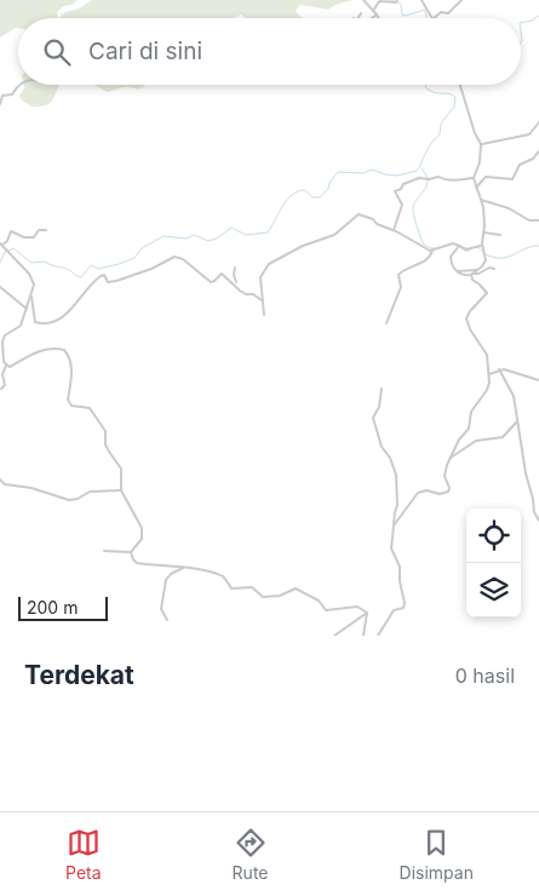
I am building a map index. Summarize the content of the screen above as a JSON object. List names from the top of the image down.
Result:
{
  "scale_bar": "200 m",
  "page": {
    "search": "Cari di sini",
    "scale": "200 m",
    "heading": ["Terdekat", "0 hasil"],
    "nav": ["Peta", "Rute", "Disimpan"]
  }
}
